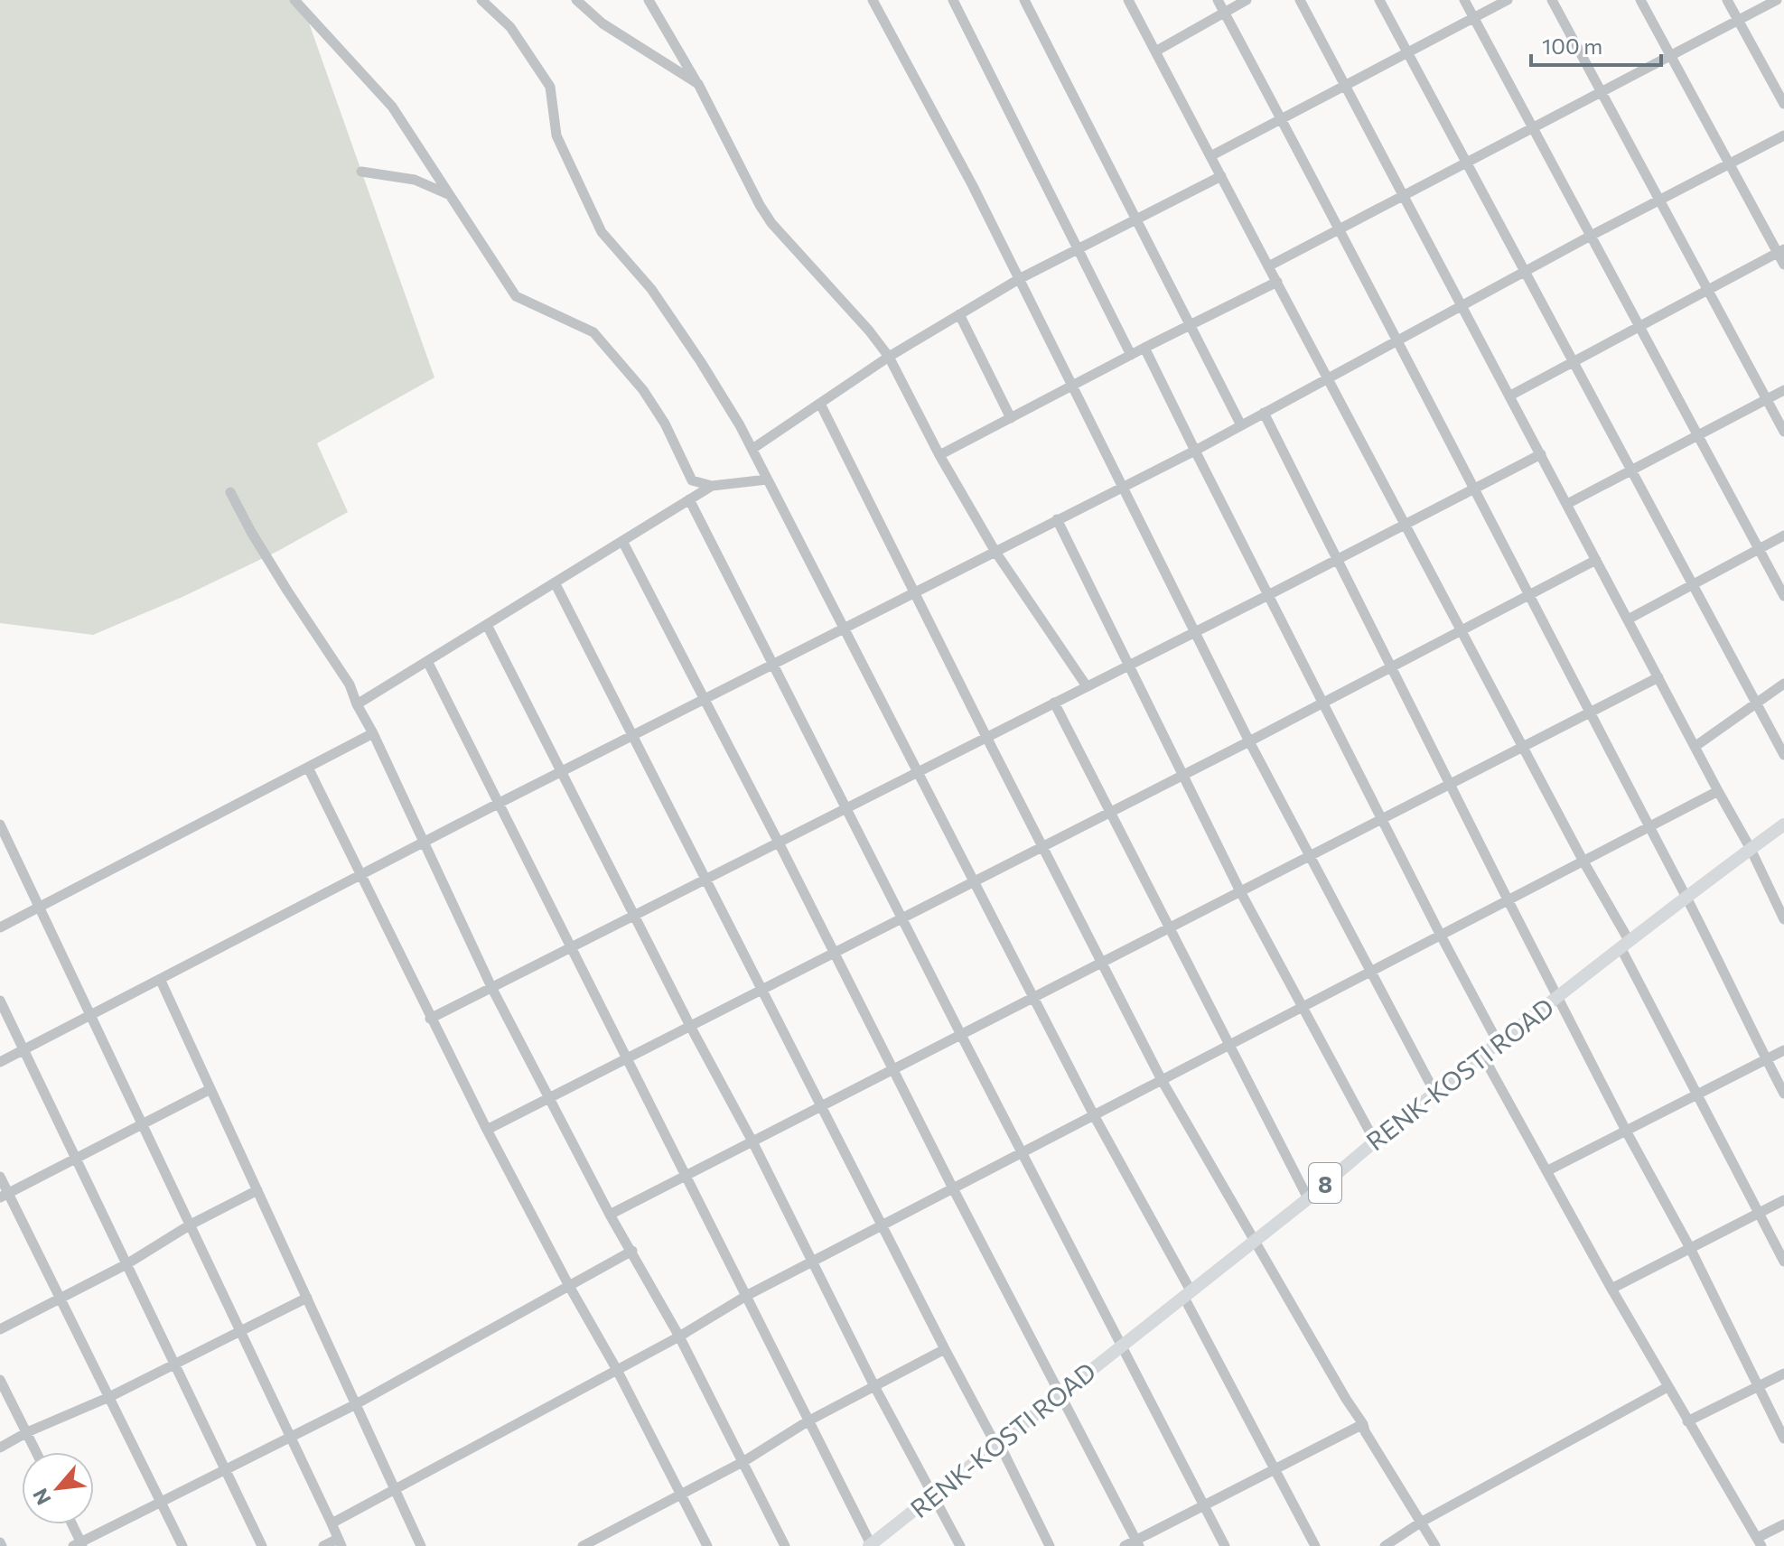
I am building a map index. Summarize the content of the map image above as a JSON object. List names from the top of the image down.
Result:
{
  "streets": {
    "main road": ["RENK-KOSTI ROAD", "8"]
  },
  "scale_bar": "100 m",
  "north": "bottom left"
}
